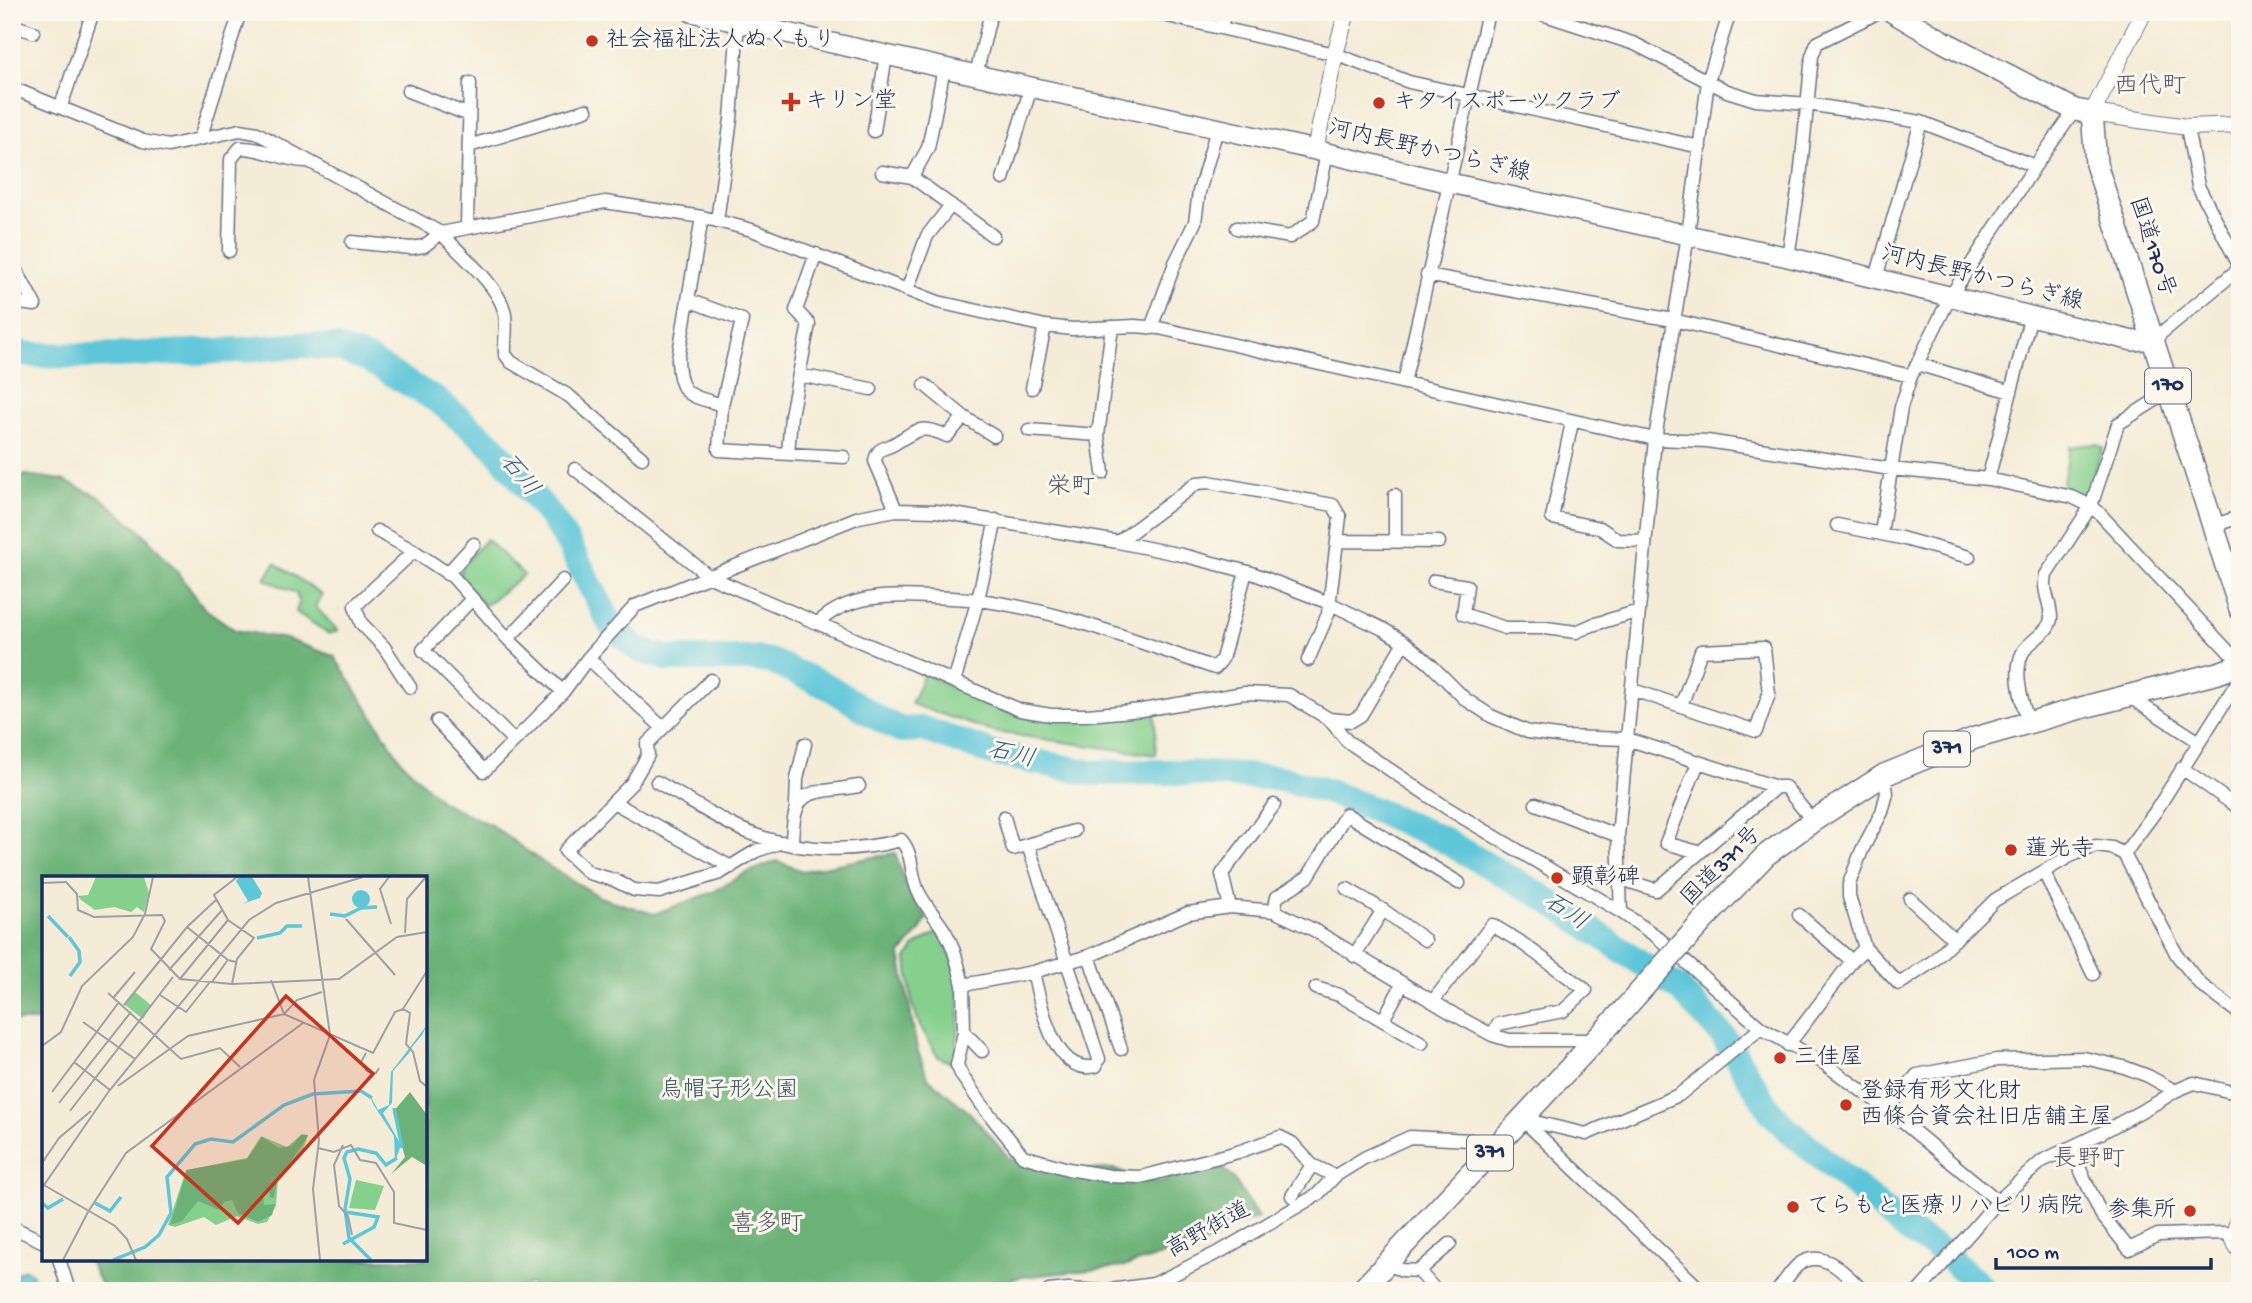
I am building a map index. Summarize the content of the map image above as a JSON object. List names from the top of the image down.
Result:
{
  "streets": {
    "highway": [
      "国道170号",
      "170",
      "371",
      "国道371号"
    ],
    "main road": ["河内長野かつらぎ線"],
    "street": ["高野街道"]
  },
  "crossings": [
    ["河内長野かつらぎ線", "国道170号"],
    ["国道371号", "高野街道"]
  ],
  "districts": [
    "西代町",
    "栄町",
    "長野町",
    "喜多町"
  ],
  "water": ["石川"],
  "parks": ["烏帽子形公園"],
  "places": {
    "other": [
      "社会福祉法人ぬくもり",
      "キタイスポーツクラブ",
      "蓮光寺",
      "顕彰碑",
      "三佳屋",
      "登録有形文化財 西條合資会社旧店舗主屋",
      "てらもと医療リハビリ病院",
      "参集所"
    ],
    "health": ["キリン堂"]
  },
  "scale_bar": "100 m"
}
